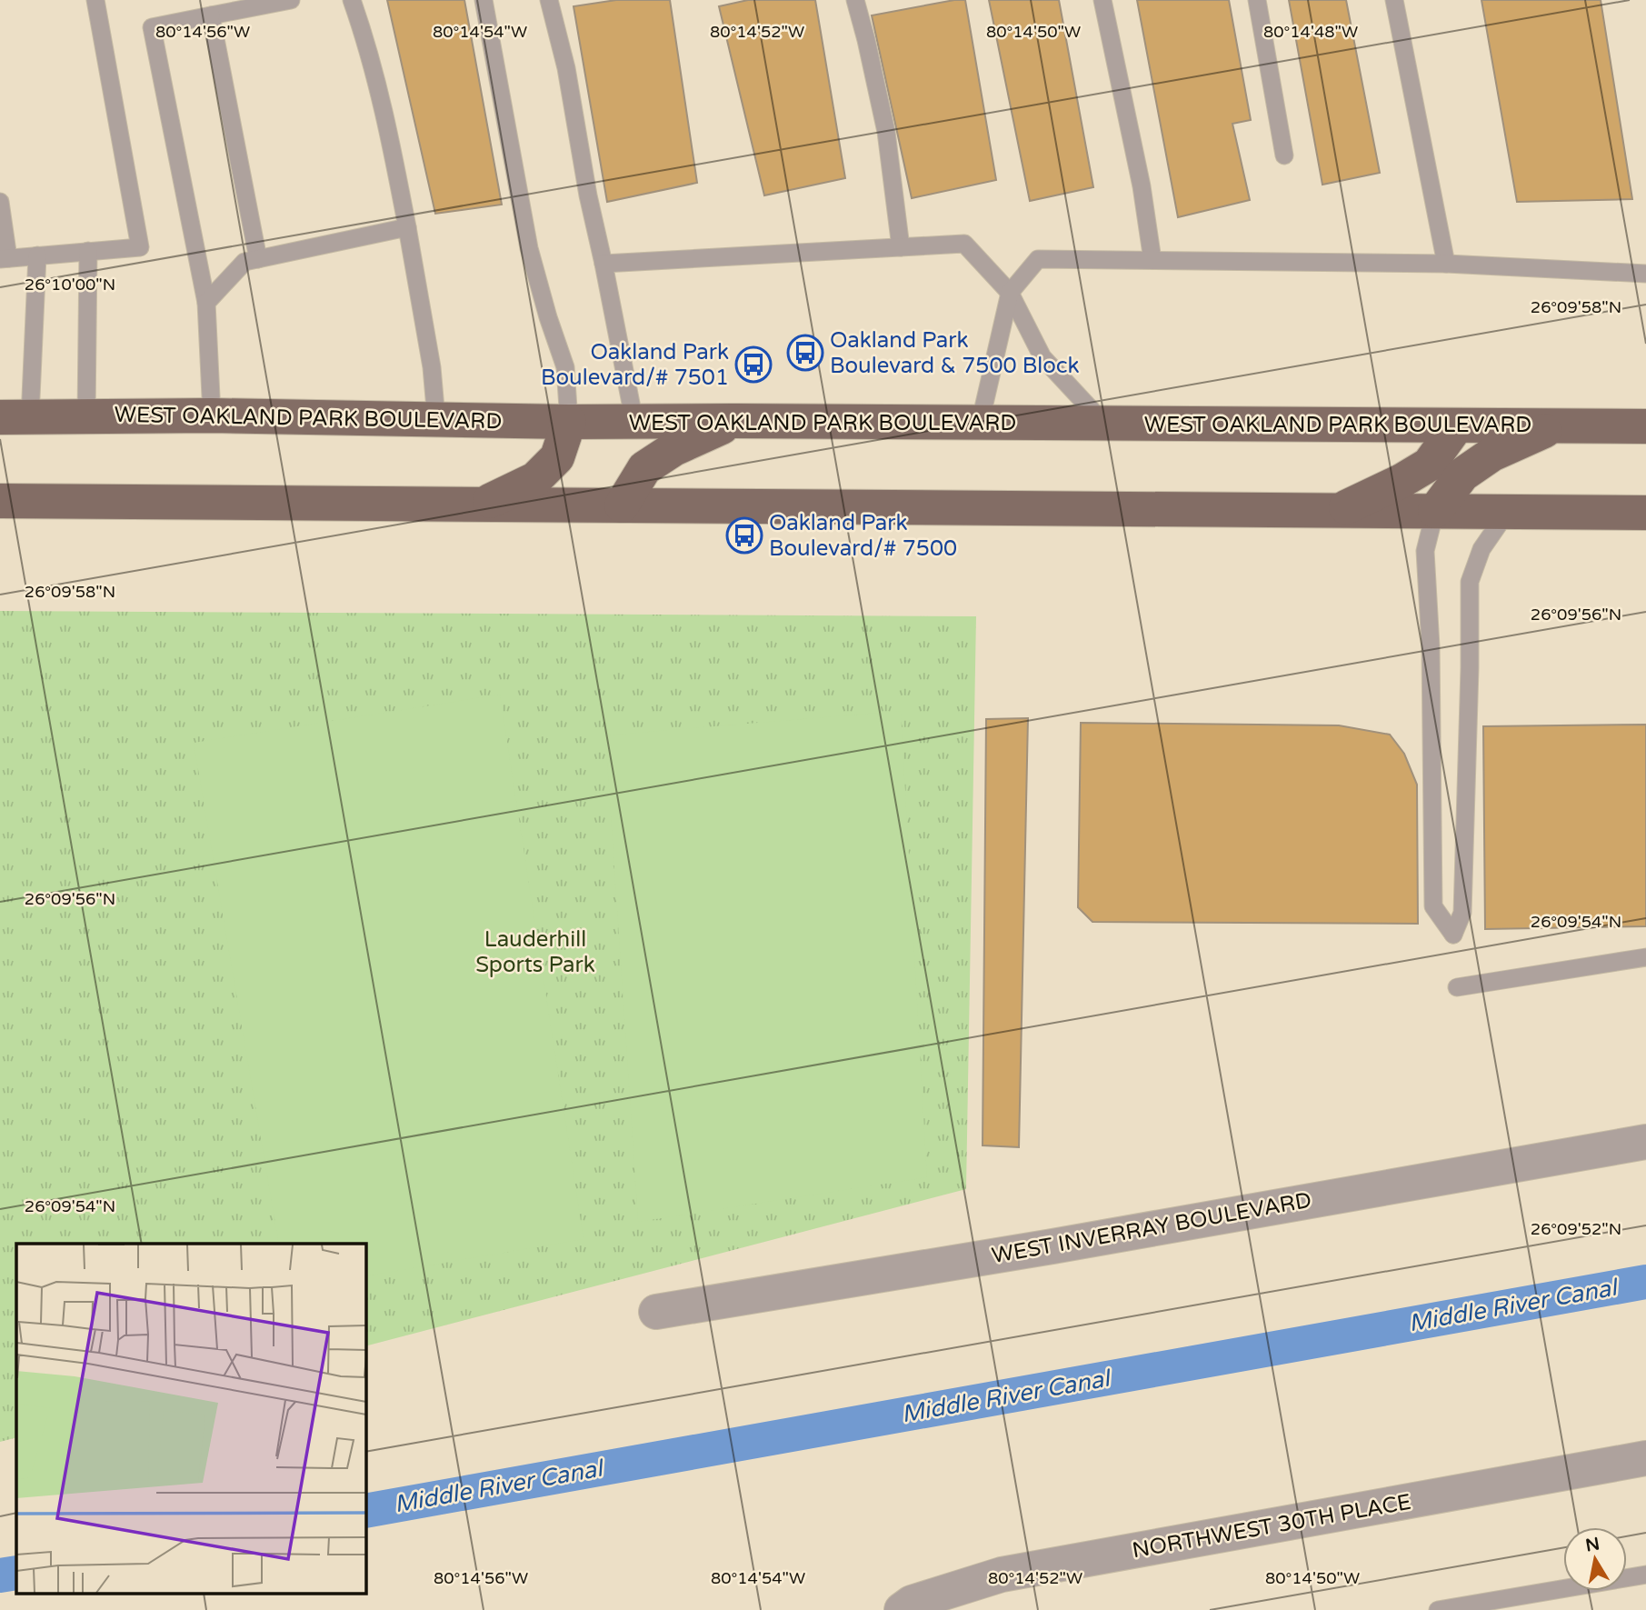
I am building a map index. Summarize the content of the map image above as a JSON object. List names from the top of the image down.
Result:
{
  "streets": {
    "main road": ["WEST OAKLAND PARK BOULEVARD"],
    "street": ["WEST INVERRAY BOULEVARD", "NORTHWEST 30TH PLACE"]
  },
  "water": ["Middle River Canal"],
  "parks": ["Lauderhill Sports Park"],
  "places": {
    "bus stop": ["Oakland Park Boulevard & 7500 Block", "Oakland Park Boulevard/# 7501", "Oakland Park Boulevard/# 7500"]
  },
  "north": "top",
  "coordinates": [
    "80°14'56\"W",
    "80°14'54\"W",
    "80°14'50\"W",
    "80°14'48\"W",
    "80°14'52\"W",
    "26°10'00\"N",
    "26°09'58\"N",
    "26°09'56\"N",
    "26°09'54\"N",
    "26°09'52\"N"
  ]
}
